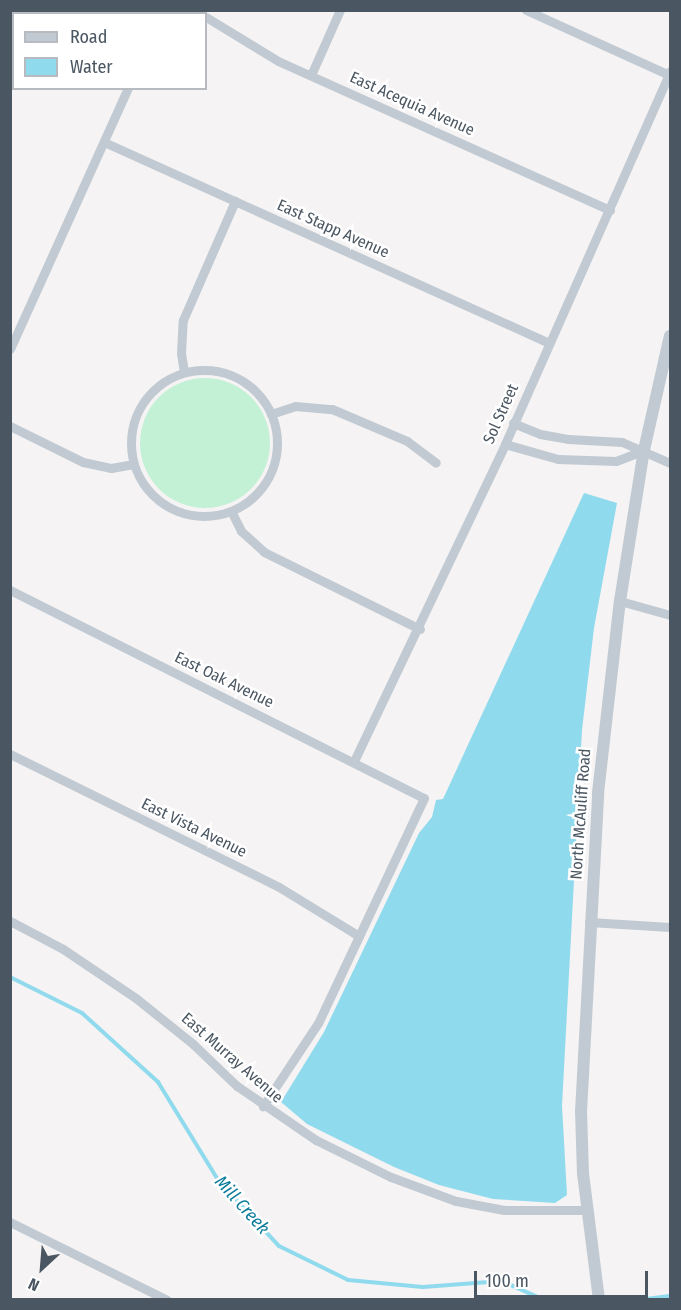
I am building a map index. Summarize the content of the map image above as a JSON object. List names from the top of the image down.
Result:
{
  "streets": {
    "street": [
      "East Acequia Avenue",
      "East Stapp Avenue",
      "Sol Street",
      "East Oak Avenue",
      "North McAuliff Road",
      "East Vista Avenue",
      "East Murray Avenue"
    ]
  },
  "crossings": [
    ["East Acequia Avenue", "Sol Street"],
    ["East Stapp Avenue", "Sol Street"],
    ["Sol Street", "East Oak Avenue"],
    ["East Oak Avenue", "East Vista Avenue"],
    ["North McAuliff Road", "East Murray Avenue"]
  ],
  "water": ["Mill Creek"],
  "legend": ["Road", "Water"],
  "scale_bar": "100 m",
  "north": "bottom left"
}
